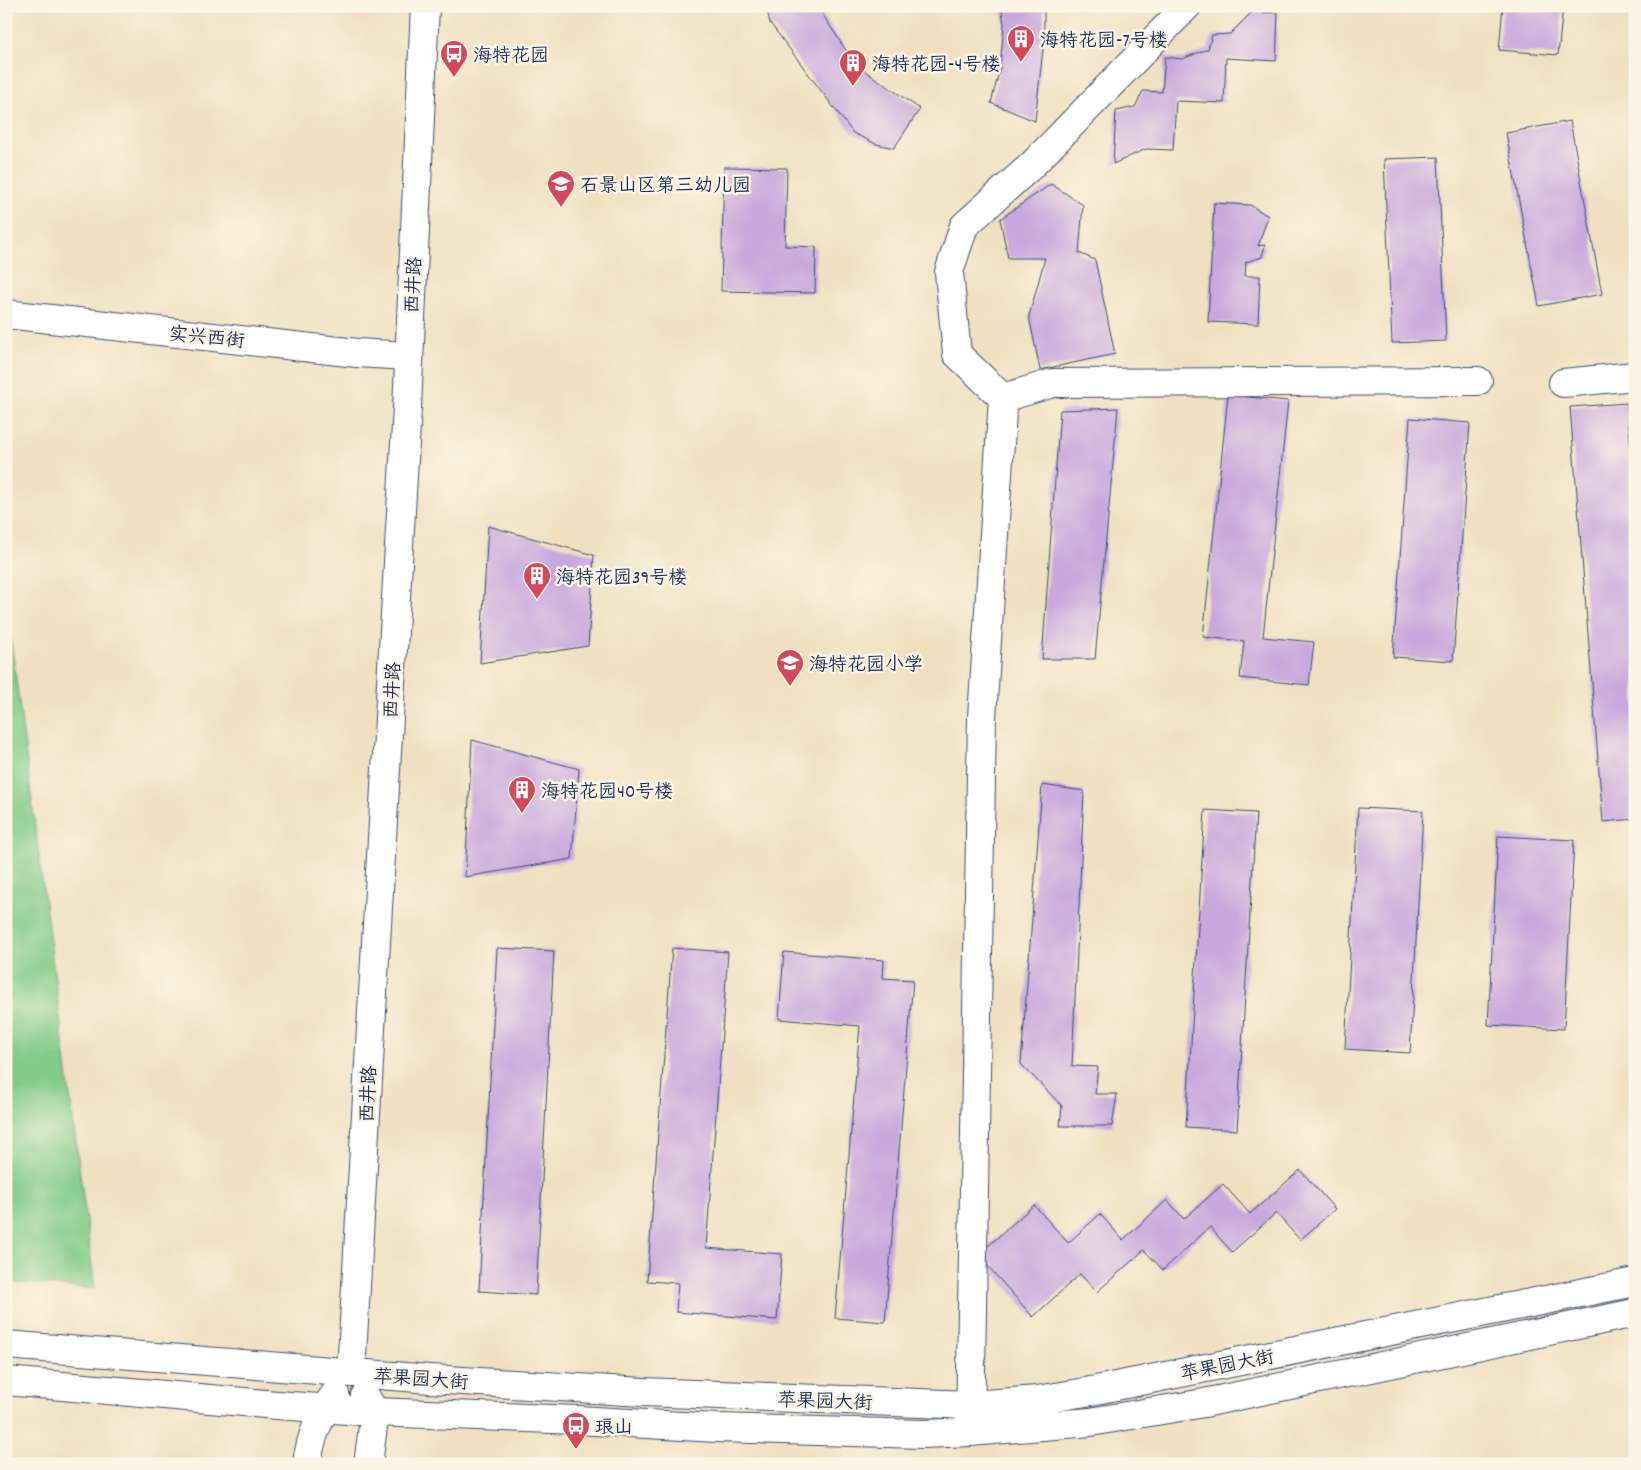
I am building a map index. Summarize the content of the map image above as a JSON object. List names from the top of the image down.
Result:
{
  "streets": {
    "street": ["西井路", "实兴西街", "苹果园大街"]
  },
  "crossings": [
    ["西井路", "实兴西街"],
    ["西井路", "苹果园大街"]
  ],
  "places": {
    "building": [
      "海特花园-7号楼",
      "海特花园-4号楼",
      "海特花园39号楼",
      "海特花园40号楼"
    ],
    "bus stop": ["海特花园", "琅山"],
    "school or university": ["石景山区第三幼儿园", "海特花园小学"]
  }
}
